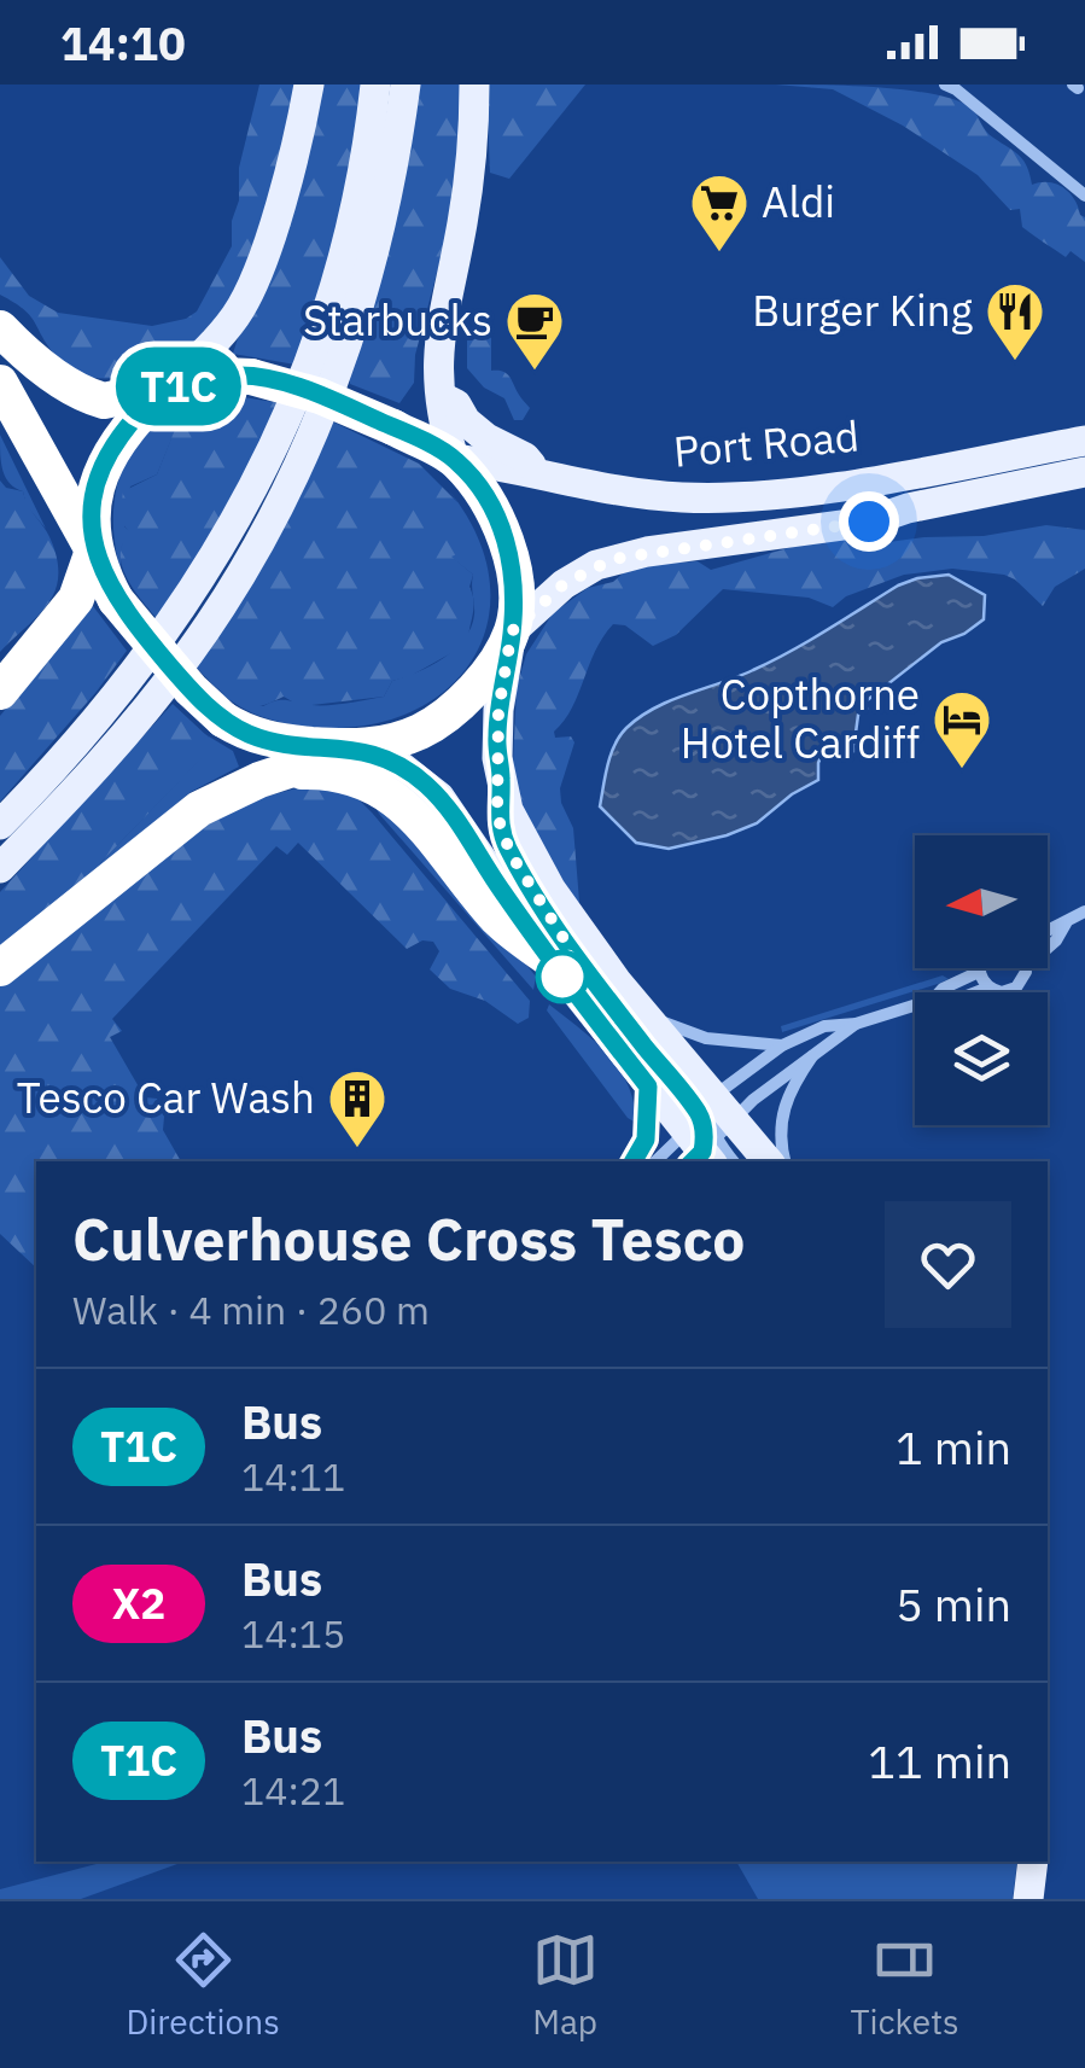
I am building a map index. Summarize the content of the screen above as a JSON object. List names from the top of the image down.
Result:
{
  "streets": {
    "main road": ["Port Road"]
  },
  "places": {
    "supermarket": ["Aldi"],
    "restaurant": ["Burger King"],
    "cafe": ["Starbucks"],
    "hotel": ["Copthorne Hotel Cardiff"],
    "building": ["Tesco Car Wash"]
  },
  "lines": ["bus line T1C"],
  "north": "left",
  "page": {
    "status": "14:10",
    "on_map": "T1C",
    "heading": ["Culverhouse Cross Tesco", "Walk · 4 min · 260 m"],
    "list": [
      {
        "mark": "T1C",
        "name": "Bus",
        "note": "14:11",
        "value": "1 min"
      },
      {
        "mark": "X2",
        "name": "Bus",
        "note": "14:15",
        "value": "5 min"
      },
      {
        "mark": "T1C",
        "name": "Bus",
        "note": "14:21",
        "value": "11 min"
      }
    ],
    "tabs": ["Directions", "Map", "Tickets"]
  }
}
